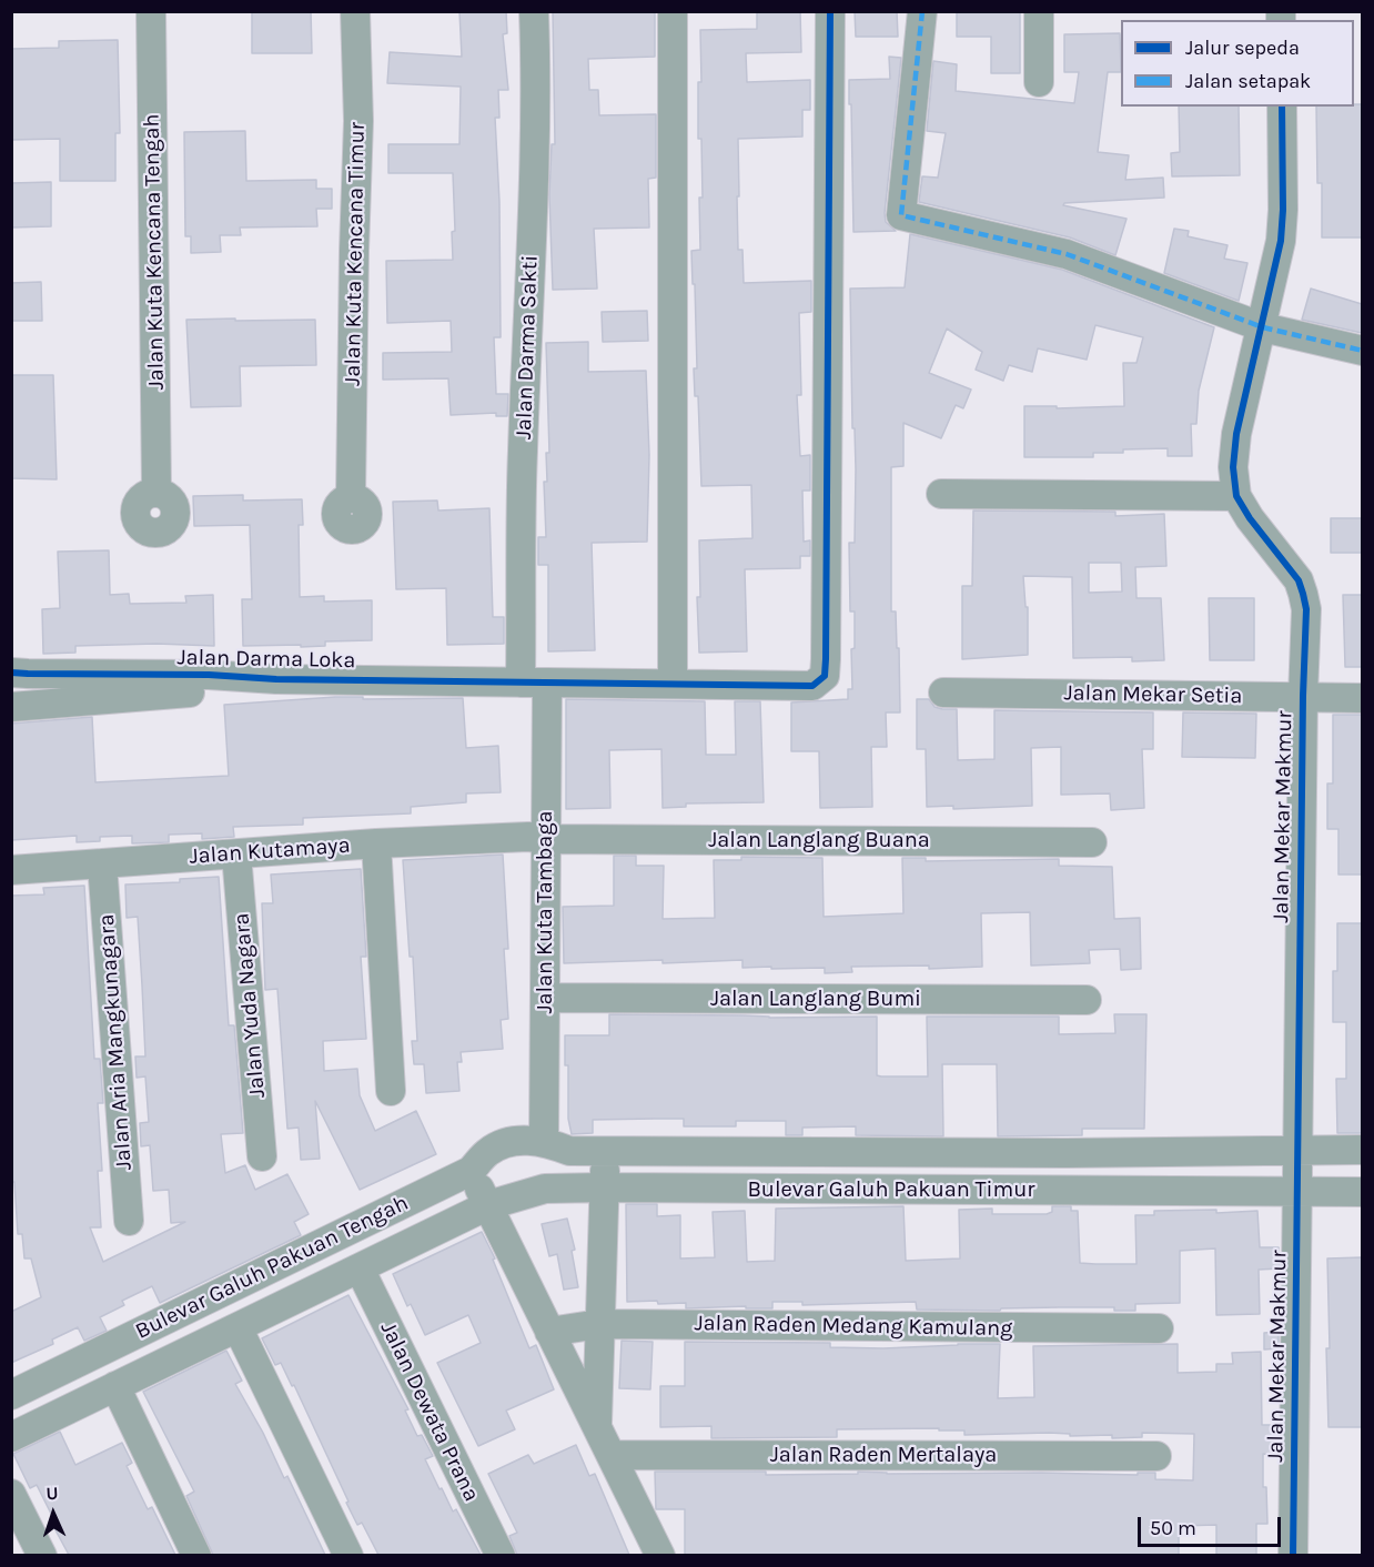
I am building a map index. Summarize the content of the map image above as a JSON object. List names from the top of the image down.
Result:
{
  "streets": {
    "street": [
      "Jalan Kuta Kencana Tengah",
      "Jalan Kuta Kencana Timur",
      "Jalan Darma Sakti",
      "Jalan Darma Loka",
      "Jalan Mekar Setia",
      "Jalan Mekar Makmur",
      "Jalan Langlang Buana",
      "Jalan Kutamaya",
      "Jalan Kuta Tambaga",
      "Jalan Langlang Bumi",
      "Jalan Yuda Nagara",
      "Jalan Aria Mangkunagara",
      "Bulevar Galuh Pakuan Timur",
      "Bulevar Galuh Pakuan Tengah",
      "Jalan Raden Medang Kamulang",
      "Jalan Dewata Prana",
      "Jalan Raden Mertalaya"
    ]
  },
  "crossings": [
    ["Jalan Darma Sakti", "Jalan Darma Loka"],
    ["Jalan Darma Sakti", "Jalan Kuta Tambaga"],
    ["Jalan Darma Loka", "Jalan Kuta Tambaga"],
    ["Jalan Mekar Setia", "Jalan Mekar Makmur"],
    ["Jalan Mekar Makmur", "Bulevar Galuh Pakuan Timur"],
    ["Jalan Langlang Buana", "Jalan Kutamaya"],
    ["Jalan Langlang Buana", "Jalan Kuta Tambaga"],
    ["Jalan Kutamaya", "Jalan Kuta Tambaga"],
    ["Jalan Kutamaya", "Jalan Yuda Nagara"],
    ["Jalan Kutamaya", "Jalan Aria Mangkunagara"],
    ["Jalan Kuta Tambaga", "Jalan Langlang Bumi"],
    ["Jalan Kuta Tambaga", "Bulevar Galuh Pakuan Timur"],
    ["Jalan Kuta Tambaga", "Bulevar Galuh Pakuan Tengah"],
    ["Bulevar Galuh Pakuan Timur", "Bulevar Galuh Pakuan Tengah"],
    ["Bulevar Galuh Pakuan Tengah", "Jalan Dewata Prana"]
  ],
  "legend": ["Jalur sepeda", "Jalan setapak"],
  "scale_bar": "50 m",
  "north": "top"
}
